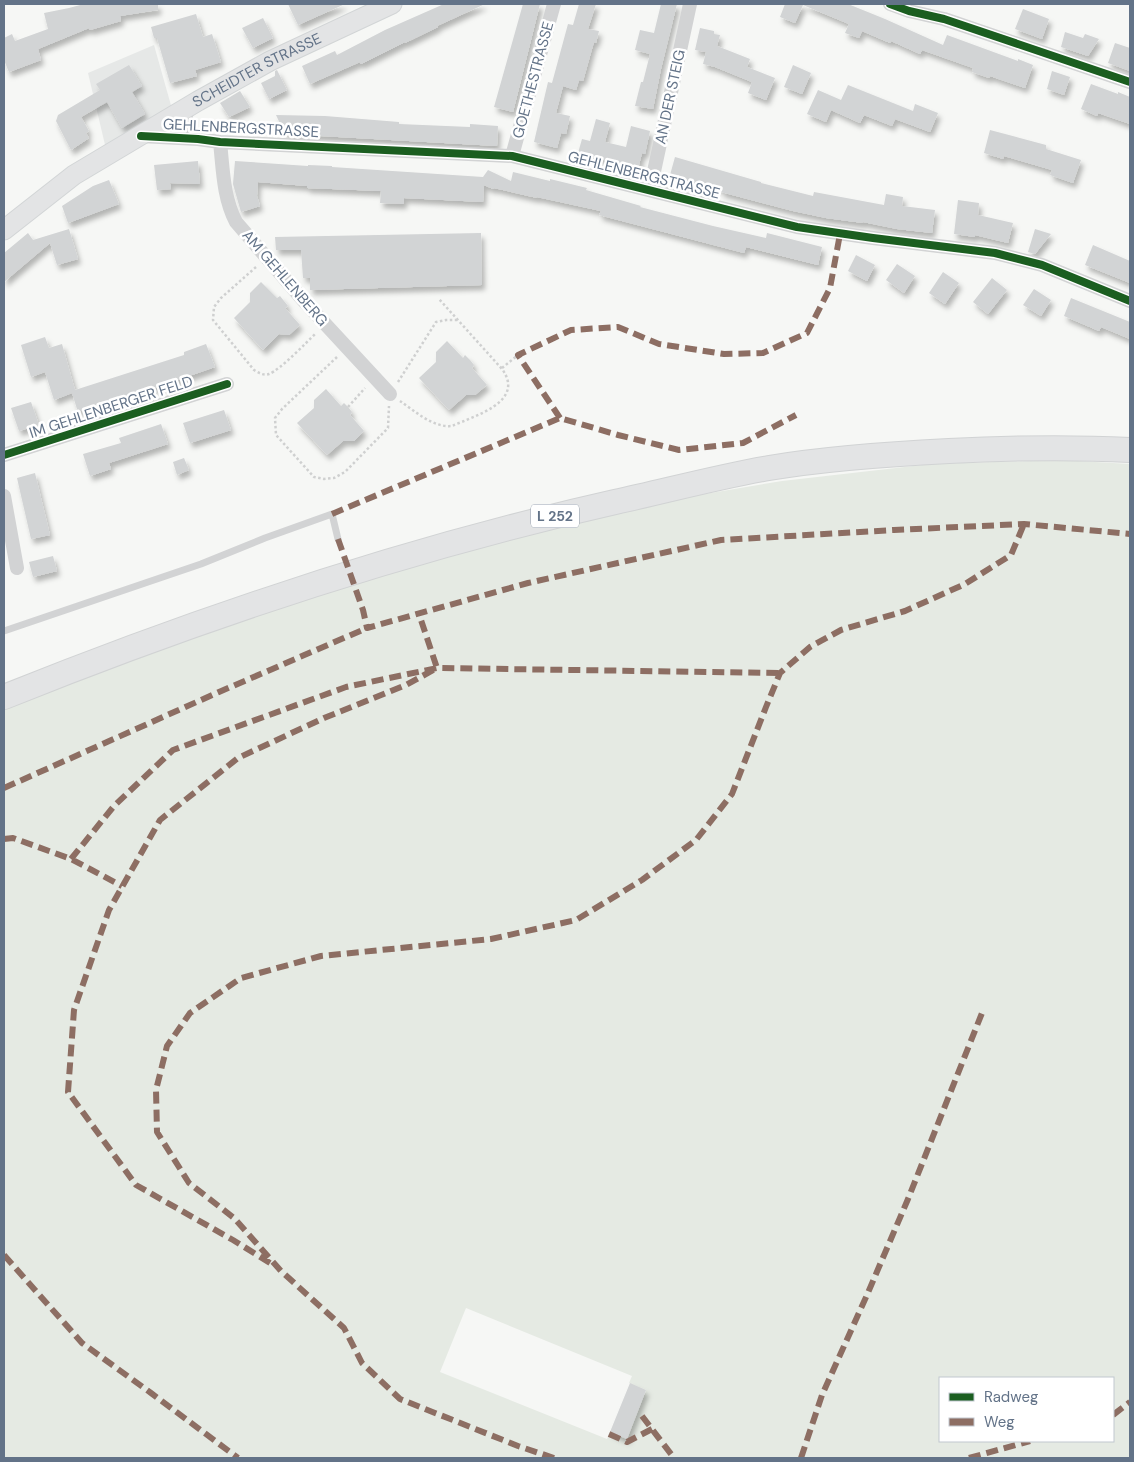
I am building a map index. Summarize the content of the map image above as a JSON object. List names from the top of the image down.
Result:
{
  "streets": {
    "highway": ["L 252"],
    "street": [
      "SCHEIDTER STRASSE",
      "GOETHESTRASSE",
      "AN DER STEIG",
      "GEHLENBERGSTRASSE",
      "AM GEHLENBERG",
      "IM GEHLENBERGER FELD"
    ]
  },
  "crossings": [
    ["SCHEIDTER STRASSE", "GEHLENBERGSTRASSE"],
    ["GOETHESTRASSE", "GEHLENBERGSTRASSE"],
    ["AN DER STEIG", "GEHLENBERGSTRASSE"],
    ["GEHLENBERGSTRASSE", "AM GEHLENBERG"]
  ],
  "legend": ["Radweg", "Weg"]
}
